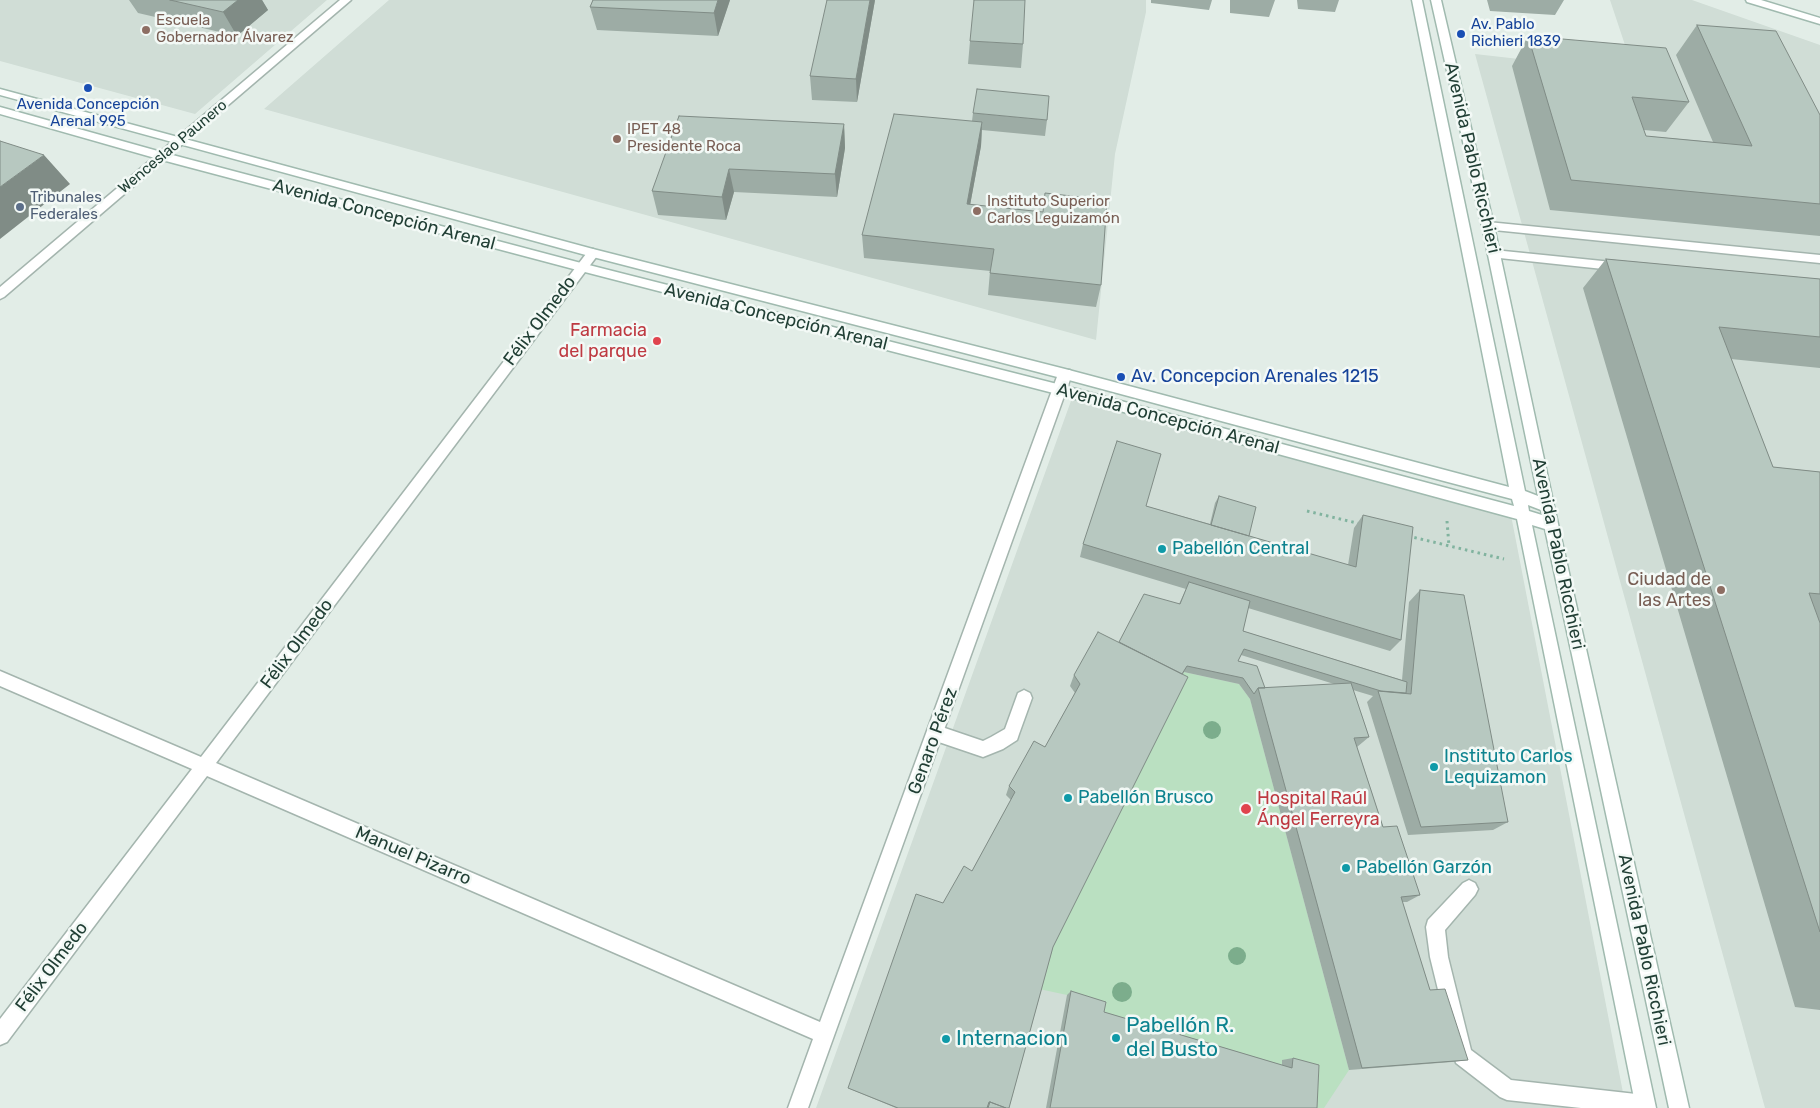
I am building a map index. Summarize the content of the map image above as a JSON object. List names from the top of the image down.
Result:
{
  "streets": {
    "main road": [
      "Wenceslao Paunero",
      "Avenida Pablo Ricchieri",
      "Avenida Concepción Arenal",
      "Félix Olmedo",
      "Genaro Pérez",
      "Manuel Pizarro"
    ]
  },
  "crossings": [
    ["Wenceslao Paunero", "Avenida Concepción Arenal"],
    ["Avenida Pablo Ricchieri", "Avenida Concepción Arenal"],
    ["Avenida Concepción Arenal", "Félix Olmedo"],
    ["Avenida Concepción Arenal", "Genaro Pérez"],
    ["Félix Olmedo", "Manuel Pizarro"],
    ["Genaro Pérez", "Manuel Pizarro"]
  ],
  "places": [
    "Escuela Gobernador Álvarez",
    "Av. Pablo Richieri 1839",
    "Avenida Concepción Arenal 995",
    "IPET 48 Presidente Roca",
    "Tribunales Federales",
    "Instituto Superior Carlos Leguizamón",
    "Farmacia del parque",
    "Av. Concepcion Arenales 1215",
    "Pabellón Central",
    "Ciudad de las Artes",
    "Instituto Carlos Lequizamon",
    "Pabellón Brusco",
    "Hospital Raúl Ángel Ferreyra",
    "Pabellón Garzón",
    "Pabellón R. del Busto",
    "Internacion"
  ]
}
